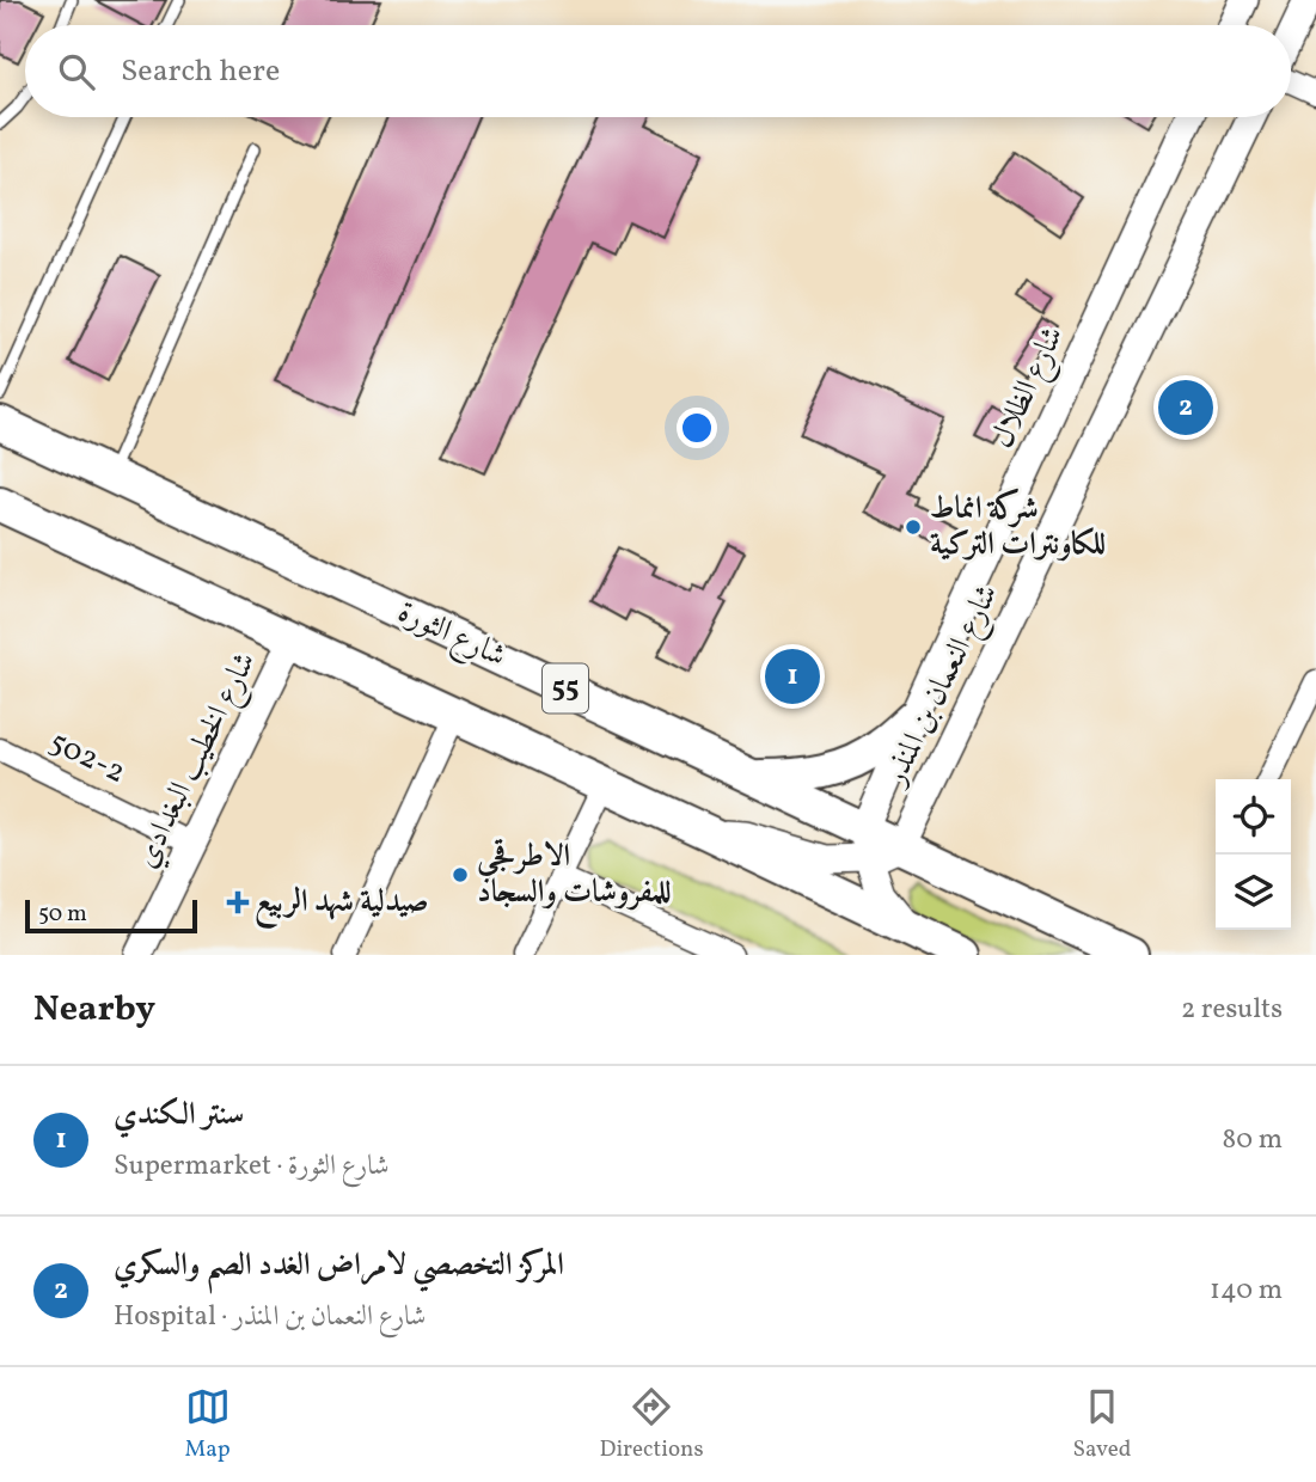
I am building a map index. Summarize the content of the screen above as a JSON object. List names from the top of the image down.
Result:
{
  "streets": {
    "main road": ["شارع الثورة", "55"],
    "street": [
      "شارع الظلال",
      "شارع النعمان بن المنذر",
      "502-2",
      "شارع الخطيب البغدادي"
    ]
  },
  "crossings": [
    ["شارع الظلال", "شارع الثورة"],
    ["شارع الثورة", "شارع النعمان بن المنذر"],
    ["55", "شارع الخطيب البغدادي"],
    ["502-2", "شارع الخطيب البغدادي"]
  ],
  "places": {
    "other": ["شركة انماط للكاونترات التركية", "الاطرقجي للمفروشات والسجاد"],
    "health": ["صيدلية شهد الربيع"]
  },
  "scale_bar": "50 m",
  "page": {
    "search": "Search here",
    "pins": ["2", "1"],
    "scale": "50 m",
    "heading": ["Nearby", "2 results"],
    "list": [
      {
        "mark": "1",
        "name": "سنتر الكندي",
        "note": "Supermarket · شارع الثورة",
        "value": "80 m"
      },
      {
        "mark": "2",
        "name": "المركز التخصصي لامراض الغدد الصم والسكري",
        "note": "Hospital · شارع النعمان بن المنذر",
        "value": "140 m"
      }
    ],
    "nav": ["Map", "Directions", "Saved"]
  }
}
